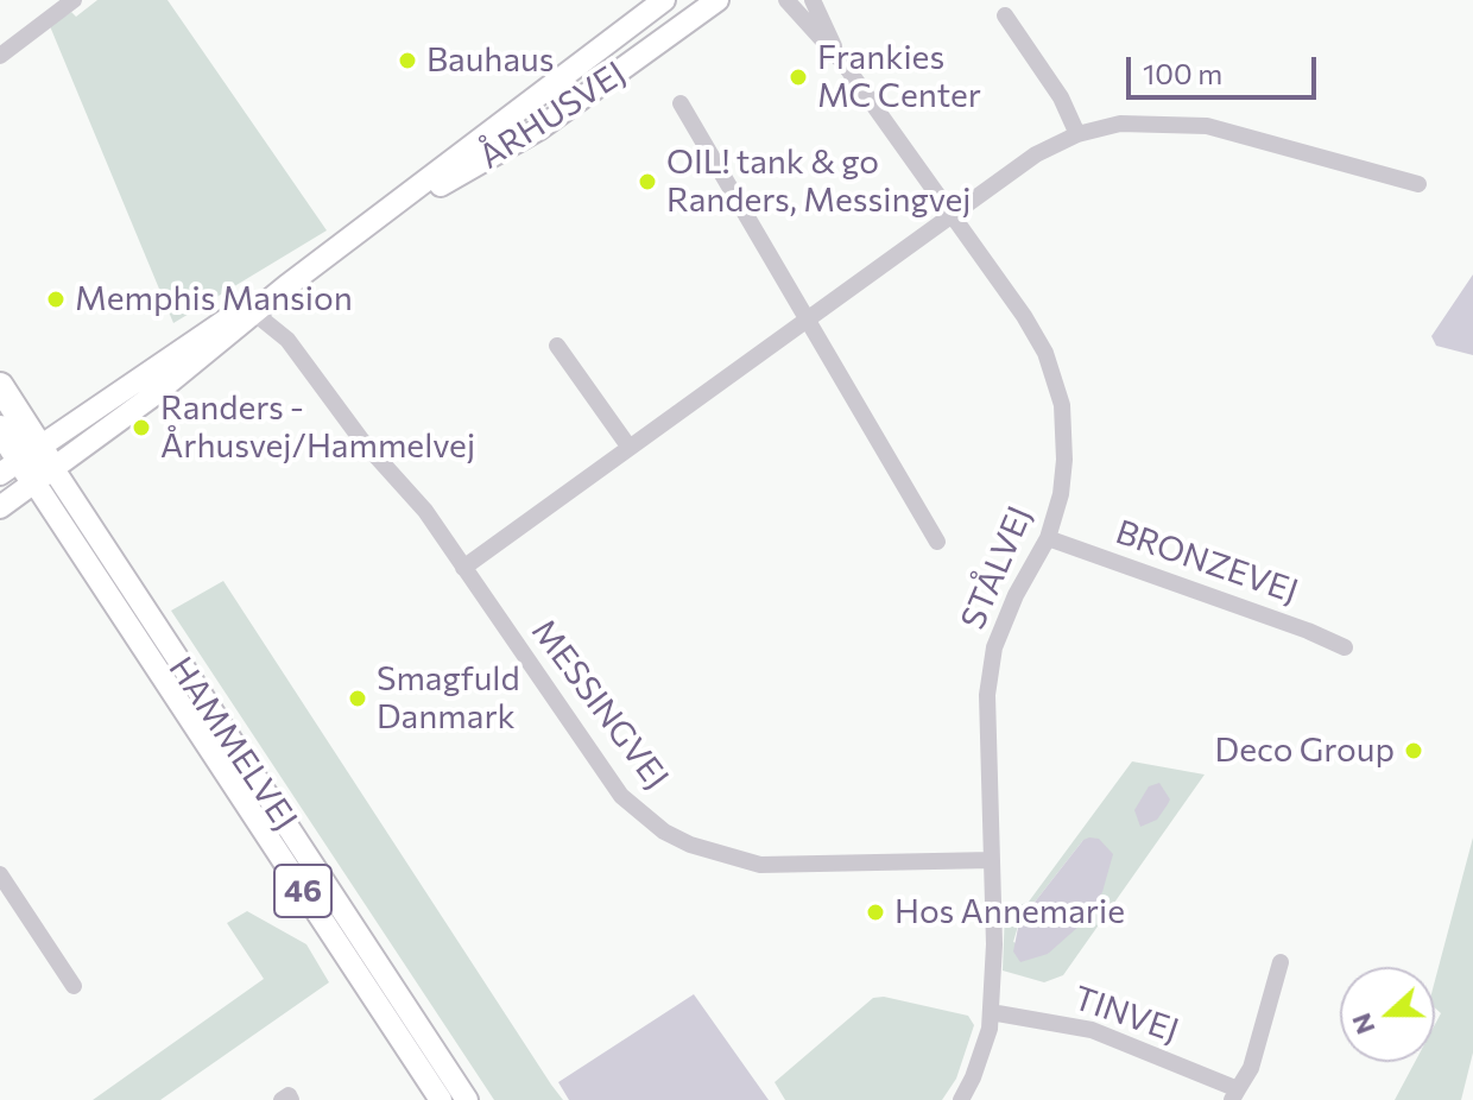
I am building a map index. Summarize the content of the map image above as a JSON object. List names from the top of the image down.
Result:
{
  "streets": {
    "highway": ["HAMMELVEJ", "46"],
    "main road": ["ÅRHUSVEJ"],
    "street": [
      "BRONZEVEJ",
      "STÅLVEJ",
      "MESSINGVEJ",
      "TINVEJ"
    ]
  },
  "crossings": [
    ["ÅRHUSVEJ", "MESSINGVEJ"],
    ["ÅRHUSVEJ", "HAMMELVEJ"],
    ["BRONZEVEJ", "STÅLVEJ"],
    ["STÅLVEJ", "MESSINGVEJ"],
    ["STÅLVEJ", "TINVEJ"]
  ],
  "places": [
    "Bauhaus",
    "Frankies MC Center",
    "OIL! tank & go Randers, Messingvej",
    "Memphis Mansion",
    "Randers - Århusvej/Hammelvej",
    "Smagfuld Danmark",
    "Deco Group",
    "Hos Annemarie"
  ],
  "scale_bar": "100 m",
  "north": "left"
}
